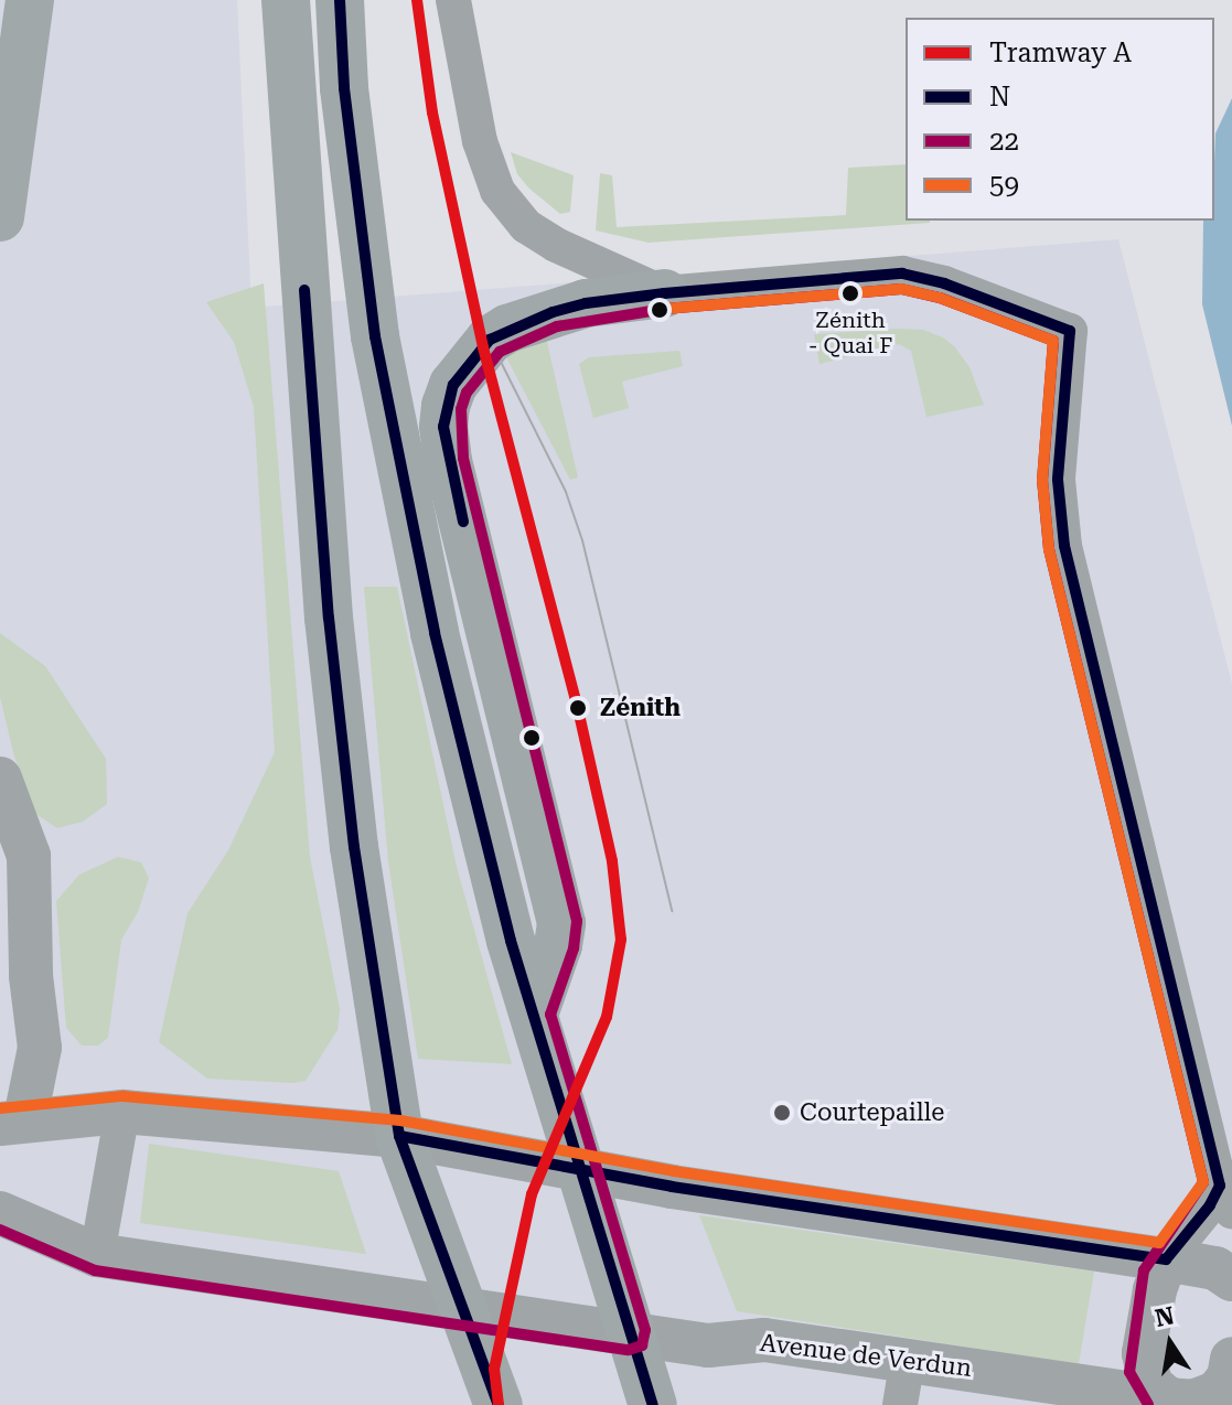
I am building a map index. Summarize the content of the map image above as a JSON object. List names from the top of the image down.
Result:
{
  "streets": {
    "street": ["Avenue de Verdun"]
  },
  "places": ["Zénith - Quai F", "Zénith", "Courtepaille"],
  "lines": [
    "tram line A",
    "transit line N",
    "transit line 22",
    "transit line 59"
  ],
  "legend": [
    "Tramway A",
    "N",
    "22",
    "59"
  ],
  "north": "top"
}
